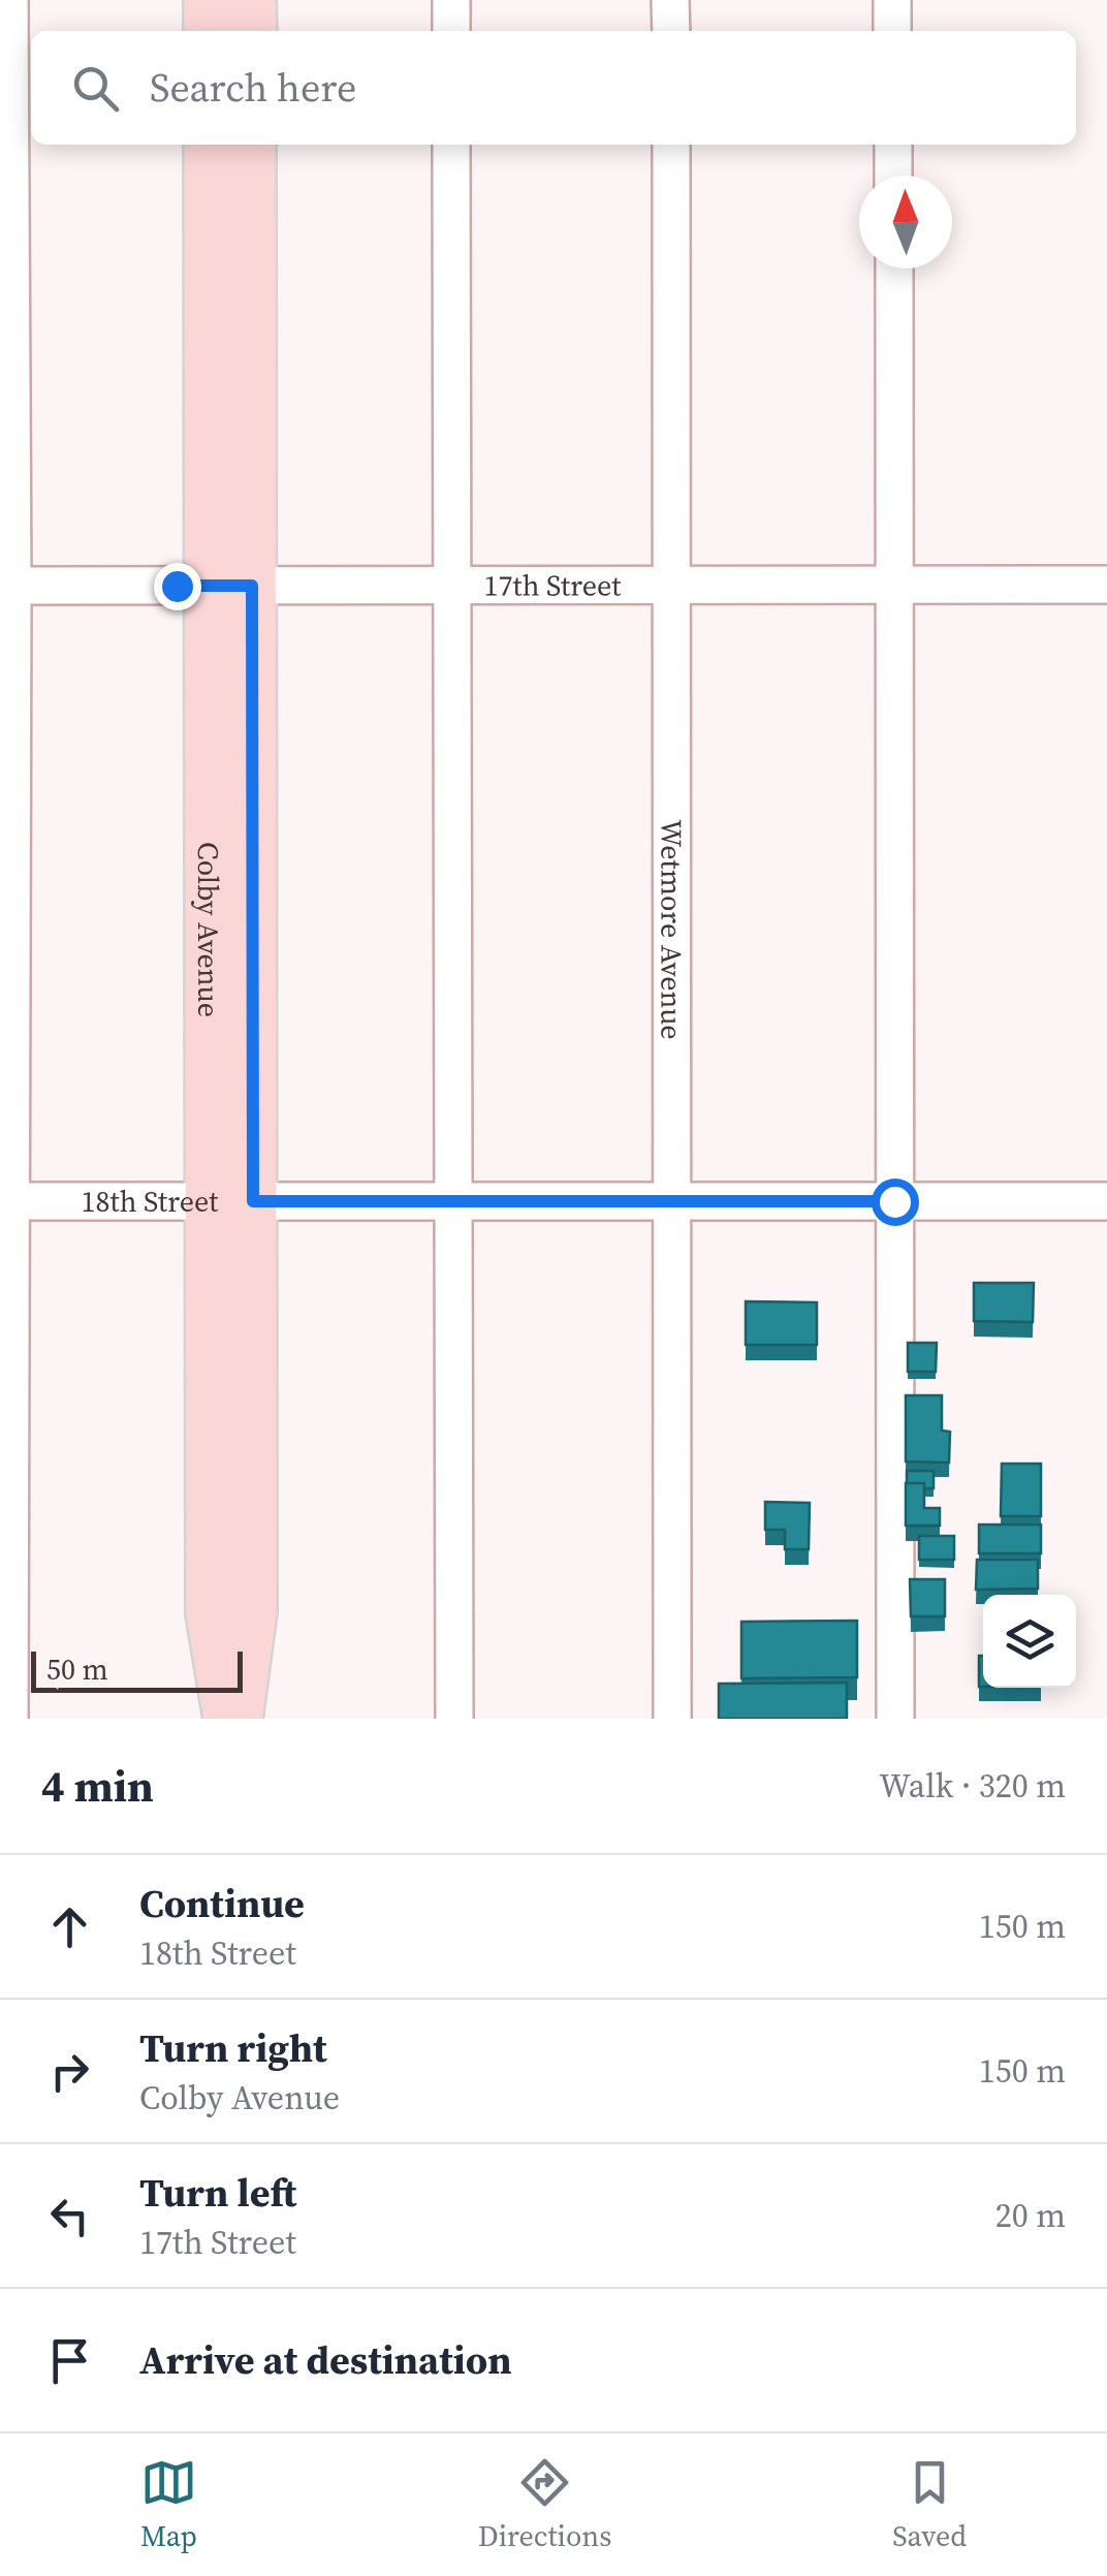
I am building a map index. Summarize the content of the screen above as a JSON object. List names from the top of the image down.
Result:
{
  "streets": {
    "main road": ["Colby Avenue"],
    "street": ["17th Street", "Wetmore Avenue", "18th Street"]
  },
  "crossings": [
    ["17th Street", "Colby Avenue"],
    ["17th Street", "Wetmore Avenue"],
    ["Colby Avenue", "18th Street"],
    ["Wetmore Avenue", "18th Street"]
  ],
  "scale_bar": "50 m",
  "north": "top",
  "page": {
    "search": "Search here",
    "scale": "50 m",
    "heading": ["4 min", "Walk · 320 m"],
    "list": [
      ["Continue", "18th Street", "150 m"],
      ["Turn right", "Colby Avenue", "150 m"],
      ["Turn left", "17th Street", "20 m"],
      "Arrive at destination"
    ],
    "nav": ["Map", "Directions", "Saved"]
  }
}
